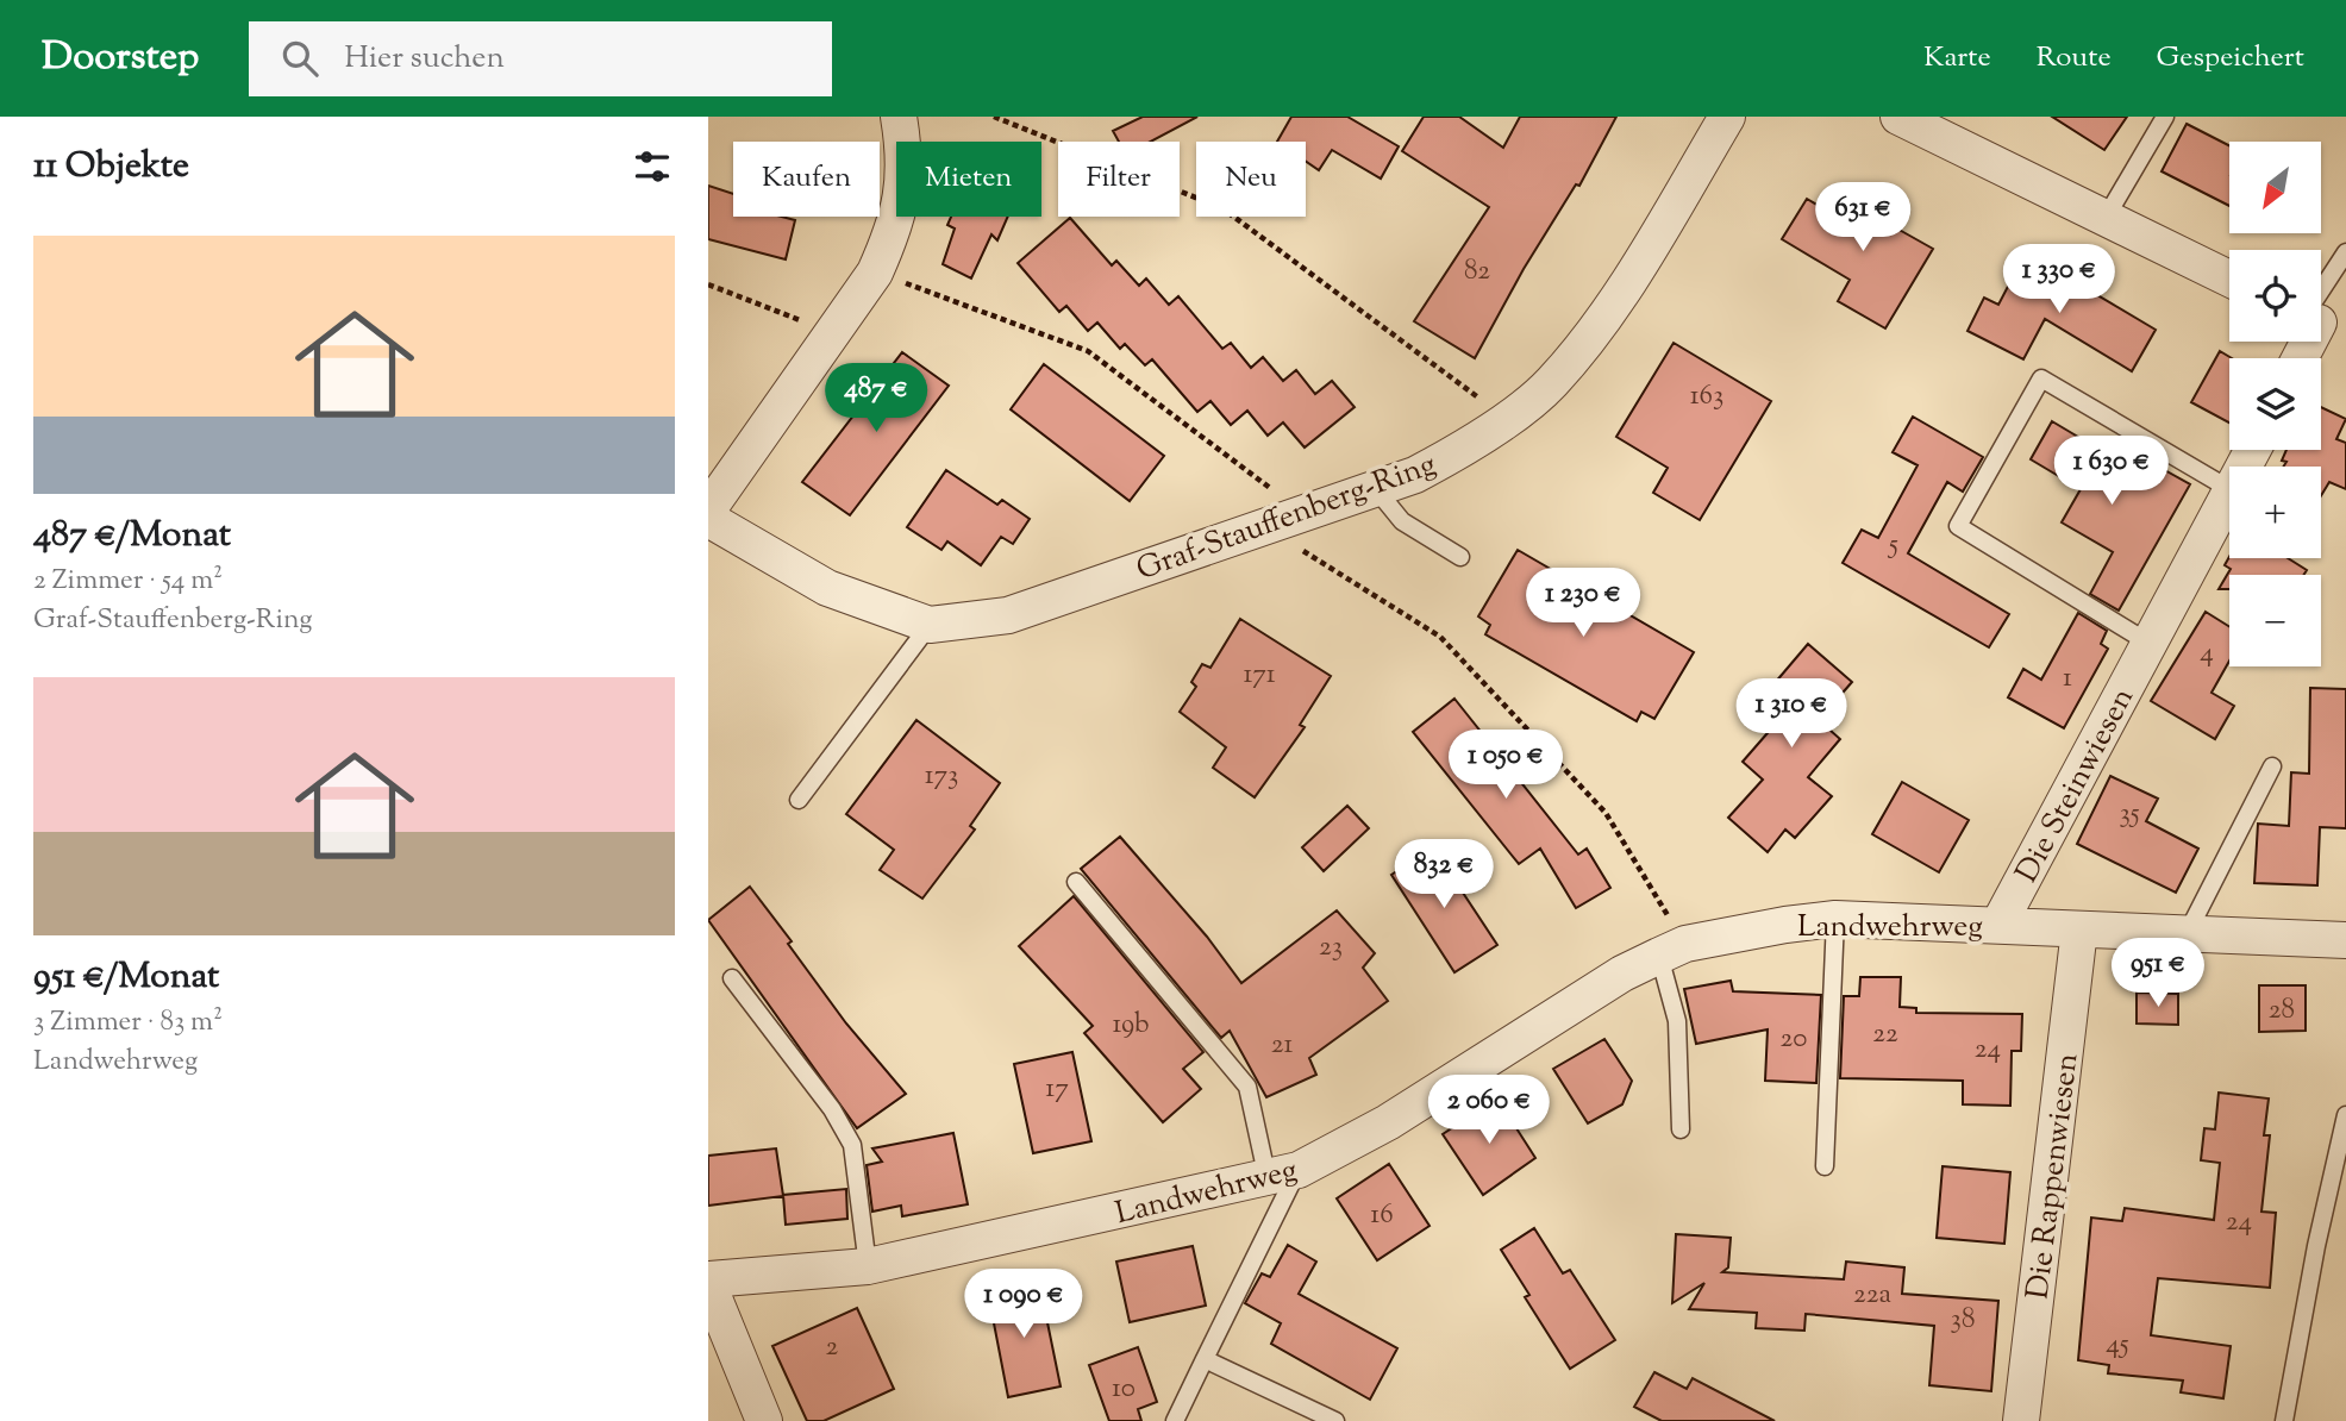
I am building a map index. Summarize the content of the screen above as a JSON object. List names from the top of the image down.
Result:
{
  "streets": {
    "street": [
      "Graf-Stauffenberg-Ring",
      "Die Steinwiesen",
      "Landwehrweg",
      "Die Rappenwiesen"
    ]
  },
  "crossings": [
    ["Die Steinwiesen", "Landwehrweg"],
    ["Landwehrweg", "Die Rappenwiesen"]
  ],
  "house_numbers": [
    "82",
    "163",
    "5",
    "4",
    "171",
    "1",
    "173",
    "35",
    "23",
    "28",
    "19b",
    "22",
    "20",
    "21",
    "24",
    "17",
    "16",
    "24",
    "22a",
    "38",
    "45",
    "2",
    "10"
  ],
  "north": "bottom left",
  "page": {
    "header": "Doorstep",
    "search": "Hier suchen",
    "nav": ["Karte", "Route", "Gespeichert"],
    "heading": "11 Objekte",
    "map_buttons": ["+", "−"],
    "chip": [
      "Kaufen",
      "Mieten",
      "Filter",
      "Neu"
    ],
    "price": [
      "631 €",
      "1 330 €",
      "487 €",
      "1 630 €",
      "1 230 €",
      "1 310 €",
      "1 050 €",
      "832 €",
      "951 €",
      "2 060 €",
      "1 090 €"
    ],
    "list": [
      {
        "name": "487 €/Monat",
        "note": "2 Zimmer · 54 m² · Graf-Stauffenberg-Ring"
      },
      {
        "name": "951 €/Monat",
        "note": "3 Zimmer · 83 m² · Landwehrweg"
      }
    ]
  }
}
